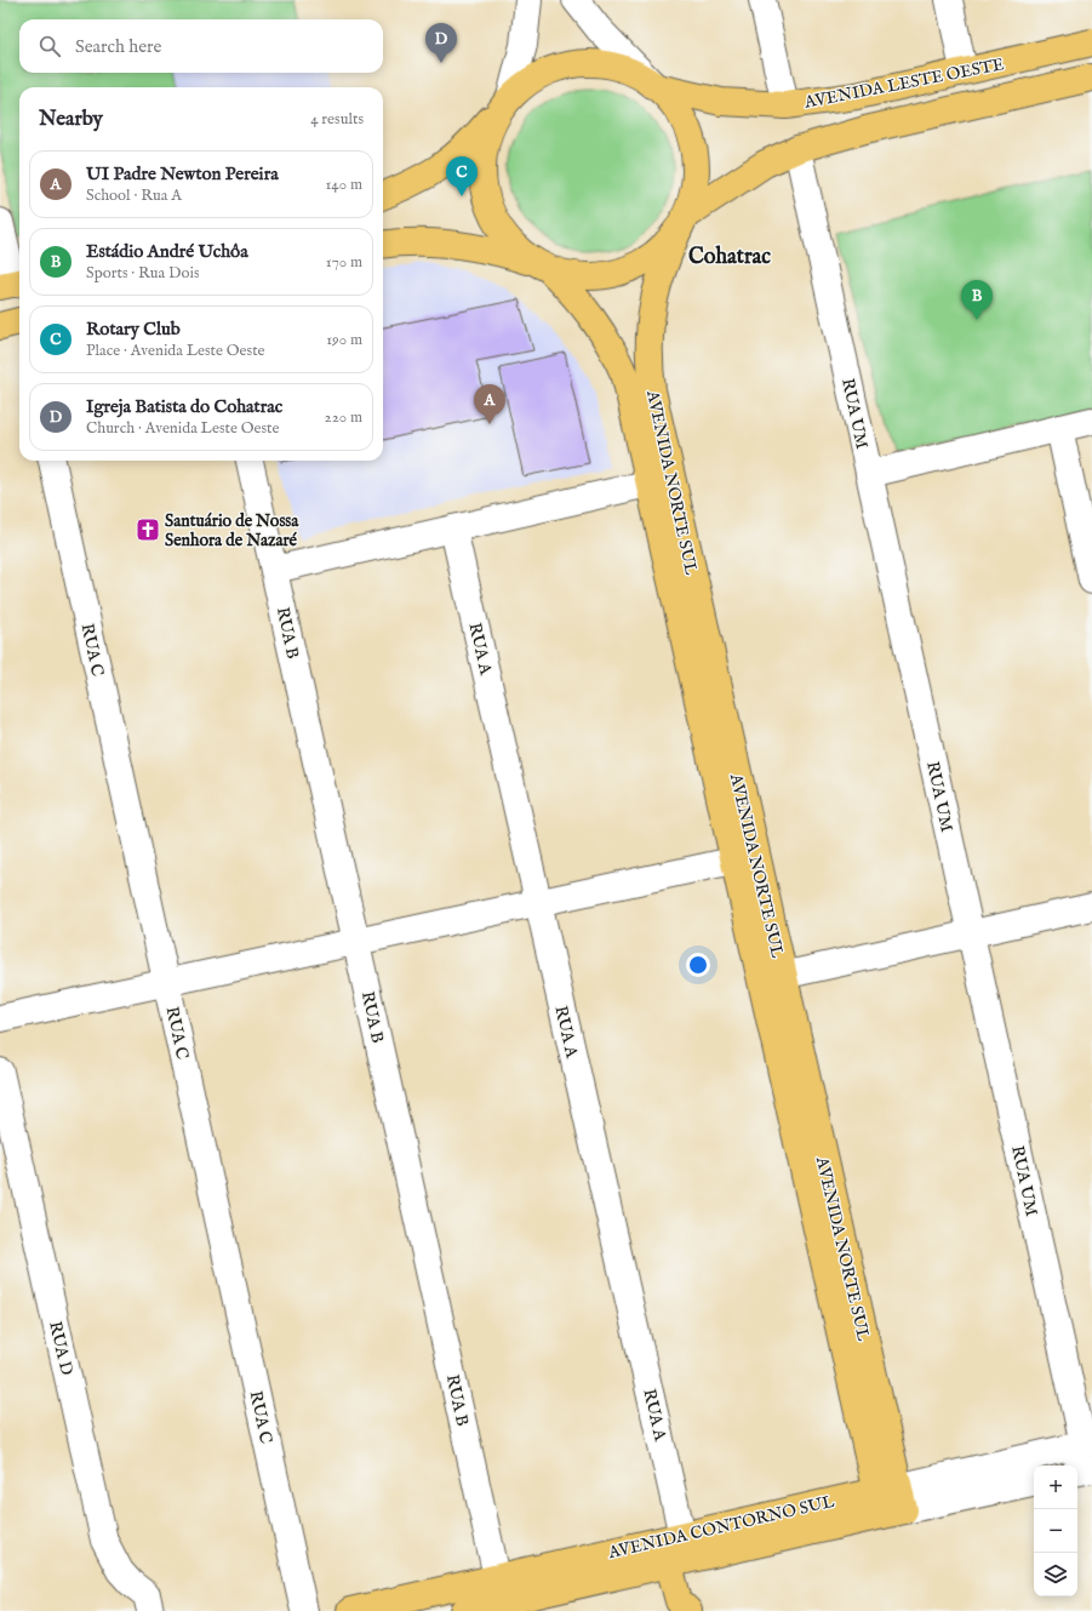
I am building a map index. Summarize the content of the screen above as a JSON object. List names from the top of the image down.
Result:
{
  "streets": {
    "main road": ["AVENIDA LESTE OESTE", "AVENIDA NORTE SUL", "AVENIDA CONTORNO SUL"],
    "street": [
      "RUA UM",
      "RUA B",
      "RUA A",
      "RUA C",
      "RUA D"
    ]
  },
  "crossings": [
    ["AVENIDA LESTE OESTE", "RUA UM"],
    ["AVENIDA LESTE OESTE", "AVENIDA NORTE SUL"],
    ["RUA UM", "AVENIDA CONTORNO SUL"],
    ["AVENIDA NORTE SUL", "AVENIDA CONTORNO SUL"],
    ["RUA B", "AVENIDA CONTORNO SUL"],
    ["RUA A", "AVENIDA CONTORNO SUL"]
  ],
  "districts": ["Cohatrac"],
  "places": {
    "church": ["Santuário de Nossa Senhora de Nazaré"]
  },
  "page": {
    "search": "Search here",
    "pins": [
      "D",
      "C",
      "B",
      "A"
    ],
    "heading": ["Nearby", "4 results"],
    "list": [
      {
        "mark": "A",
        "name": "UI Padre Newton Pereira",
        "note": "School · Rua A",
        "value": "140 m"
      },
      {
        "mark": "B",
        "name": "Estádio André Uchôa",
        "note": "Sports · Rua Dois",
        "value": "170 m"
      },
      {
        "mark": "C",
        "name": "Rotary Club",
        "note": "Place · Avenida Leste Oeste",
        "value": "190 m"
      },
      {
        "mark": "D",
        "name": "Igreja Batista do Cohatrac",
        "note": "Church · Avenida Leste Oeste",
        "value": "220 m"
      }
    ],
    "map_buttons": ["+", "−"]
  }
}
